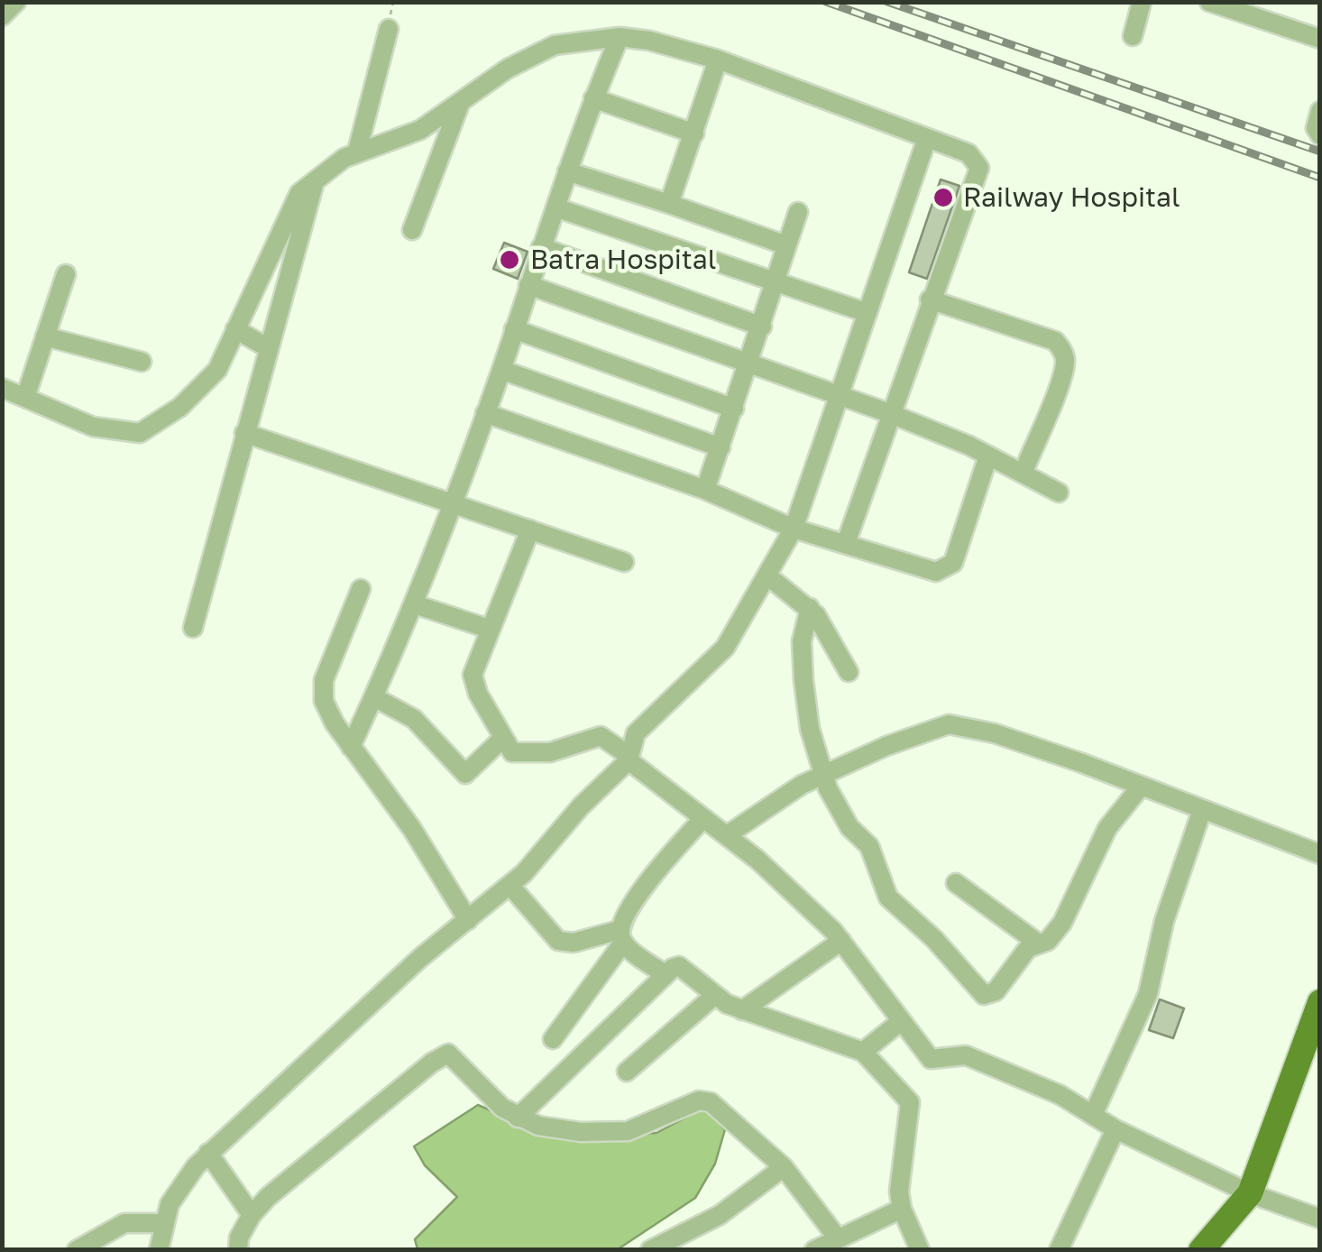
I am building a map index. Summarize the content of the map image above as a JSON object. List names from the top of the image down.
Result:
{
  "places": ["Railway Hospital", "Batra Hospital"]
}
